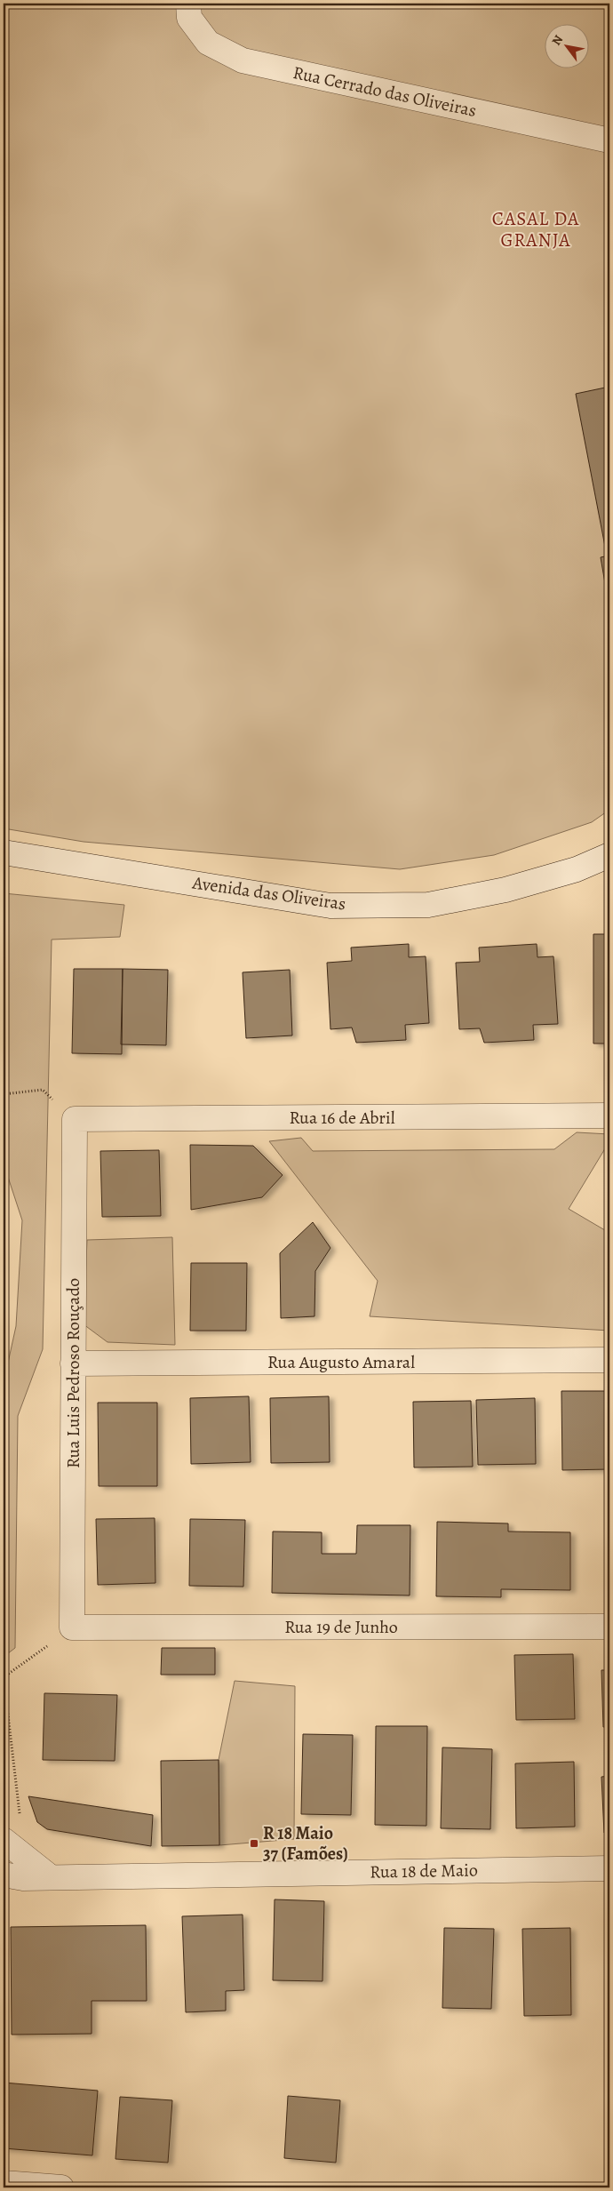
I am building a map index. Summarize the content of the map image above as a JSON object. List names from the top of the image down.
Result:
{
  "streets": {
    "street": [
      "Rua Cerrado das Oliveiras",
      "Avenida das Oliveiras",
      "Rua 16 de Abril",
      "Rua Augusto Amaral",
      "Rua Luis Pedroso Rouçado",
      "Rua 19 de Junho",
      "Rua 18 de Maio"
    ]
  },
  "crossings": [
    ["Rua 16 de Abril", "Rua Luis Pedroso Rouçado"],
    ["Rua Augusto Amaral", "Rua Luis Pedroso Rouçado"],
    ["Rua Luis Pedroso Rouçado", "Rua 19 de Junho"]
  ],
  "districts": ["CASAL DA GRANJA"],
  "places": {
    "transit": ["R 18 Maio 37 (Famões)"]
  },
  "north": "top left"
}
